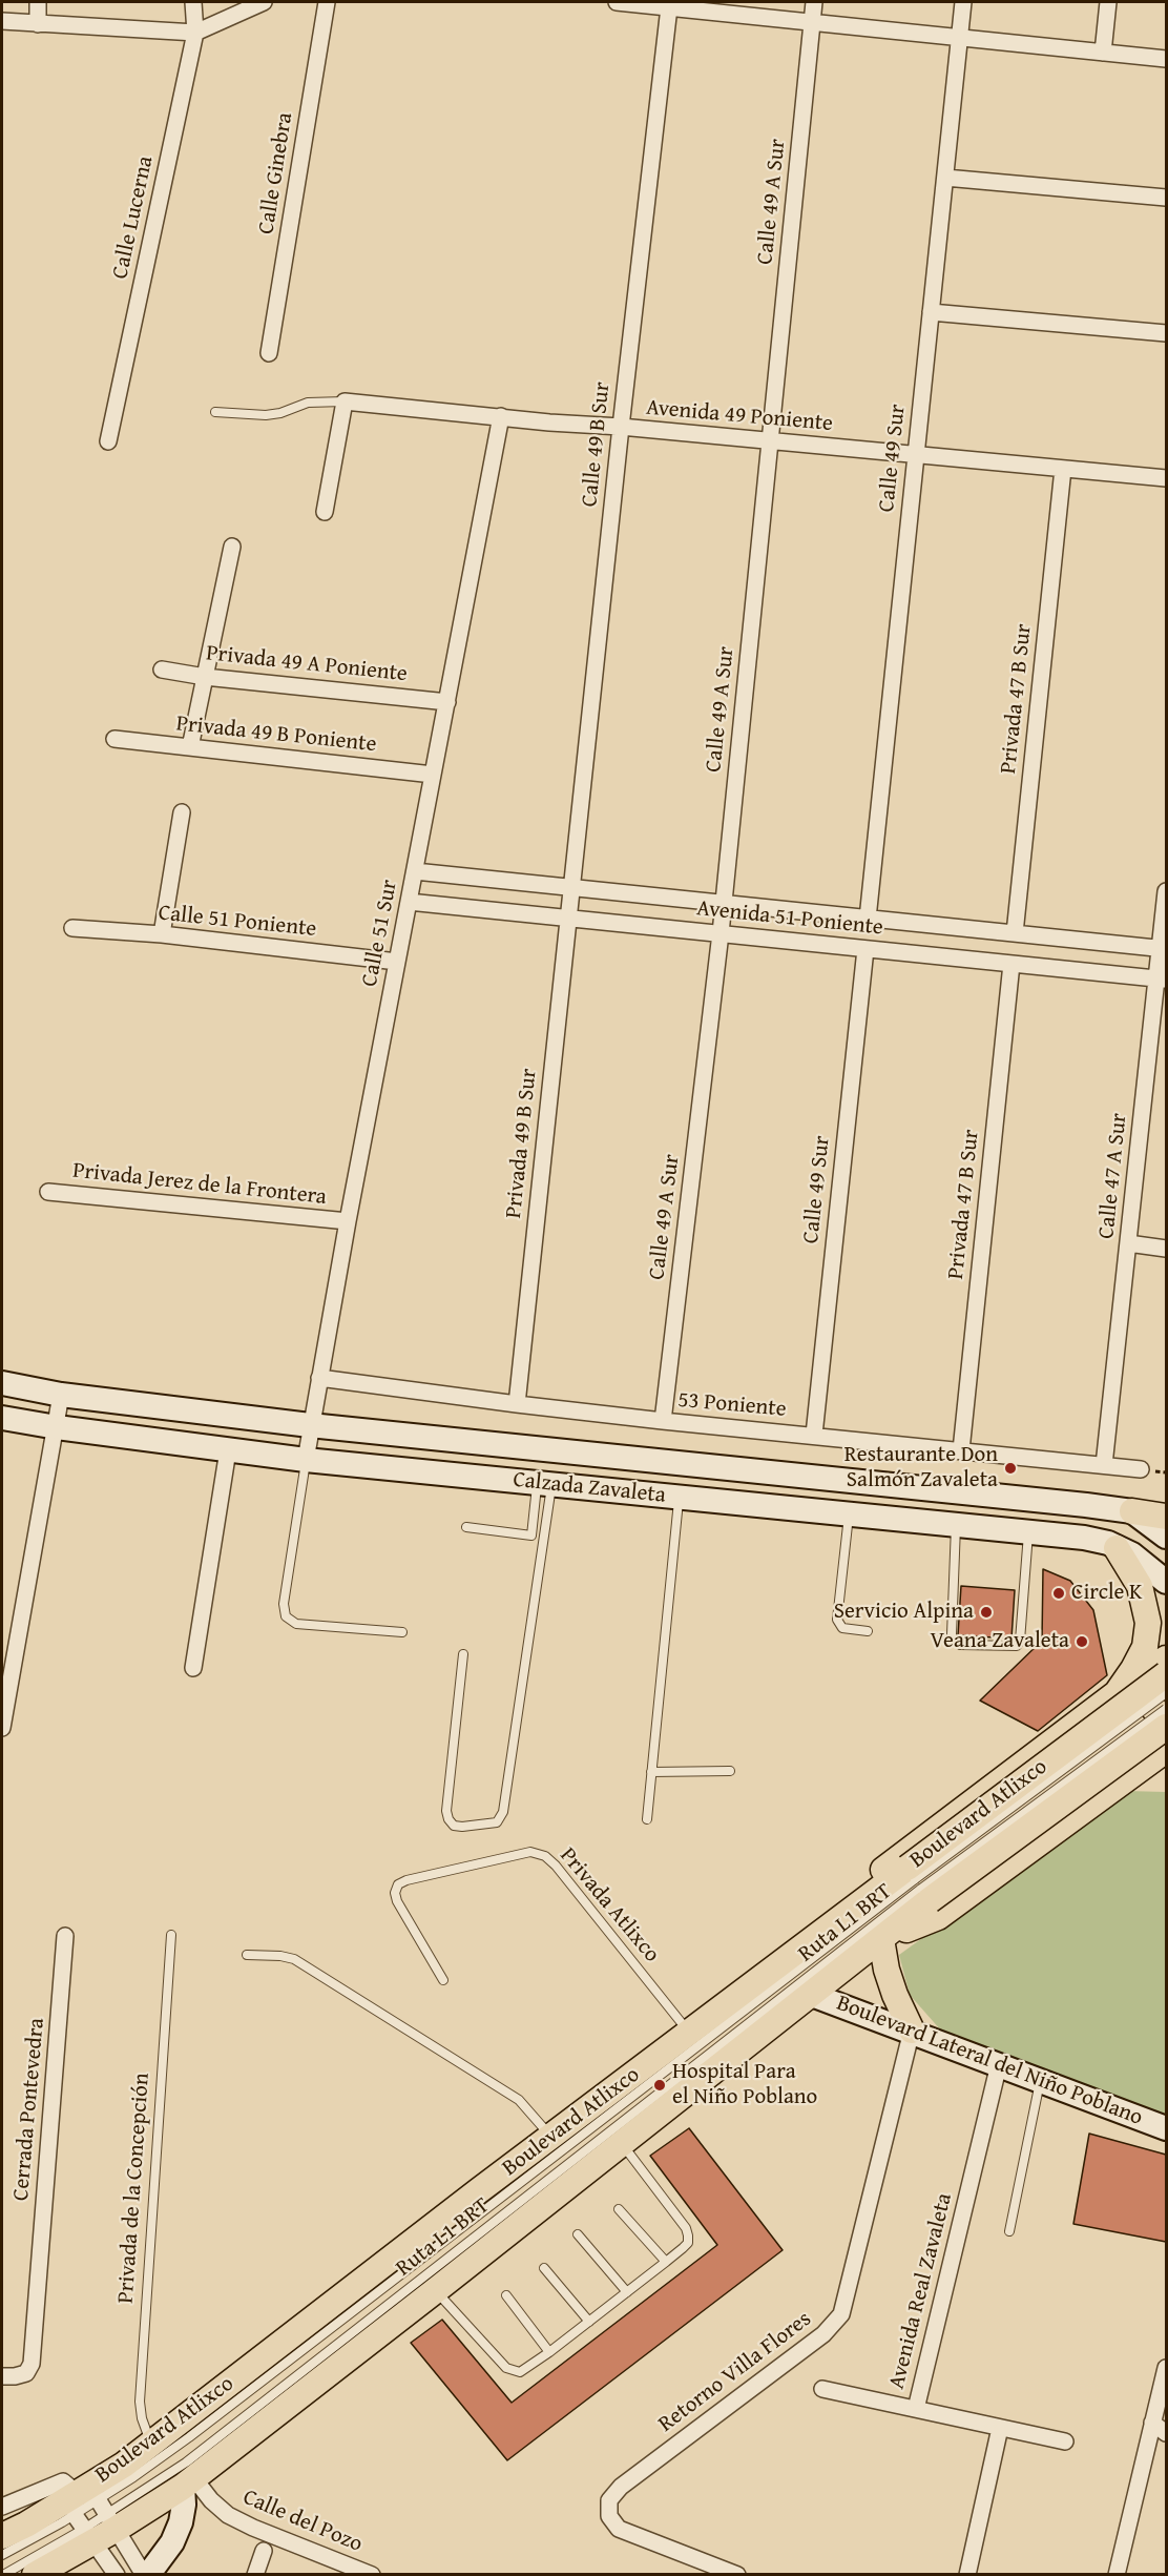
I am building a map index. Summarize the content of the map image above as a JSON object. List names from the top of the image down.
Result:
{
  "streets": {
    "main road": ["Calzada Zavaleta", "Boulevard Atlixco", "Boulevard Lateral del Niño Poblano"],
    "street": [
      "Calle Ginebra",
      "Calle 49 A Sur",
      "Calle Lucerna",
      "Avenida 49 Poniente",
      "Calle 49 B Sur",
      "Calle 49 Sur",
      "Privada 49 A Poniente",
      "Privada 47 B Sur",
      "Privada 49 B Poniente",
      "Avenida 51 Poniente",
      "Calle 51 Poniente",
      "Calle 51 Sur",
      "Privada 49 B Sur",
      "Calle 47 A Sur",
      "Privada Jerez de la Frontera",
      "53 Poniente",
      "Cerrada Pontevedra",
      "Avenida Real Zavaleta",
      "Retorno Villa Flores",
      "Calle del Pozo"
    ],
    "lane": ["Privada Atlixco", "Ruta L1 BRT", "Privada de la Concepción"]
  },
  "crossings": [
    ["Calle 49 A Sur", "Avenida 49 Poniente"],
    ["Calle 49 A Sur", "Avenida 51 Poniente"],
    ["Calle 49 A Sur", "53 Poniente"],
    ["Avenida 49 Poniente", "Calle 49 B Sur"],
    ["Avenida 49 Poniente", "Calle 49 Sur"],
    ["Avenida 49 Poniente", "Privada 47 B Sur"],
    ["Avenida 49 Poniente", "Calle 51 Sur"],
    ["Calle 49 B Sur", "Avenida 51 Poniente"],
    ["Calle 49 B Sur", "Privada 49 B Sur"],
    ["Calle 49 Sur", "Avenida 51 Poniente"],
    ["Calle 49 Sur", "53 Poniente"],
    ["Privada 49 A Poniente", "Calle 51 Sur"],
    ["Privada 47 B Sur", "Avenida 51 Poniente"],
    ["Privada 47 B Sur", "53 Poniente"],
    ["Privada 49 B Poniente", "Calle 51 Sur"],
    ["Avenida 51 Poniente", "Calle 51 Sur"],
    ["Avenida 51 Poniente", "Privada 49 B Sur"],
    ["Avenida 51 Poniente", "Calle 47 A Sur"],
    ["Calle 51 Poniente", "Calle 51 Sur"],
    ["Calle 51 Sur", "Privada Jerez de la Frontera"],
    ["Calle 51 Sur", "53 Poniente"],
    ["Calle 51 Sur", "Calzada Zavaleta"],
    ["Privada 49 B Sur", "53 Poniente"],
    ["Calle 47 A Sur", "53 Poniente"],
    ["Boulevard Atlixco", "Privada Atlixco"],
    ["Boulevard Atlixco", "Ruta L1 BRT"],
    ["Boulevard Atlixco", "Boulevard Lateral del Niño Poblano"],
    ["Boulevard Atlixco", "Privada de la Concepción"],
    ["Boulevard Atlixco", "Calle del Pozo"],
    ["Boulevard Lateral del Niño Poblano", "Avenida Real Zavaleta"],
    ["Boulevard Lateral del Niño Poblano", "Retorno Villa Flores"]
  ],
  "places": [
    "Restaurante Don Salmón Zavaleta",
    "Circle K",
    "Servicio Alpina",
    "Veana Zavaleta",
    "Hospital Para el Niño Poblano"
  ]
}
